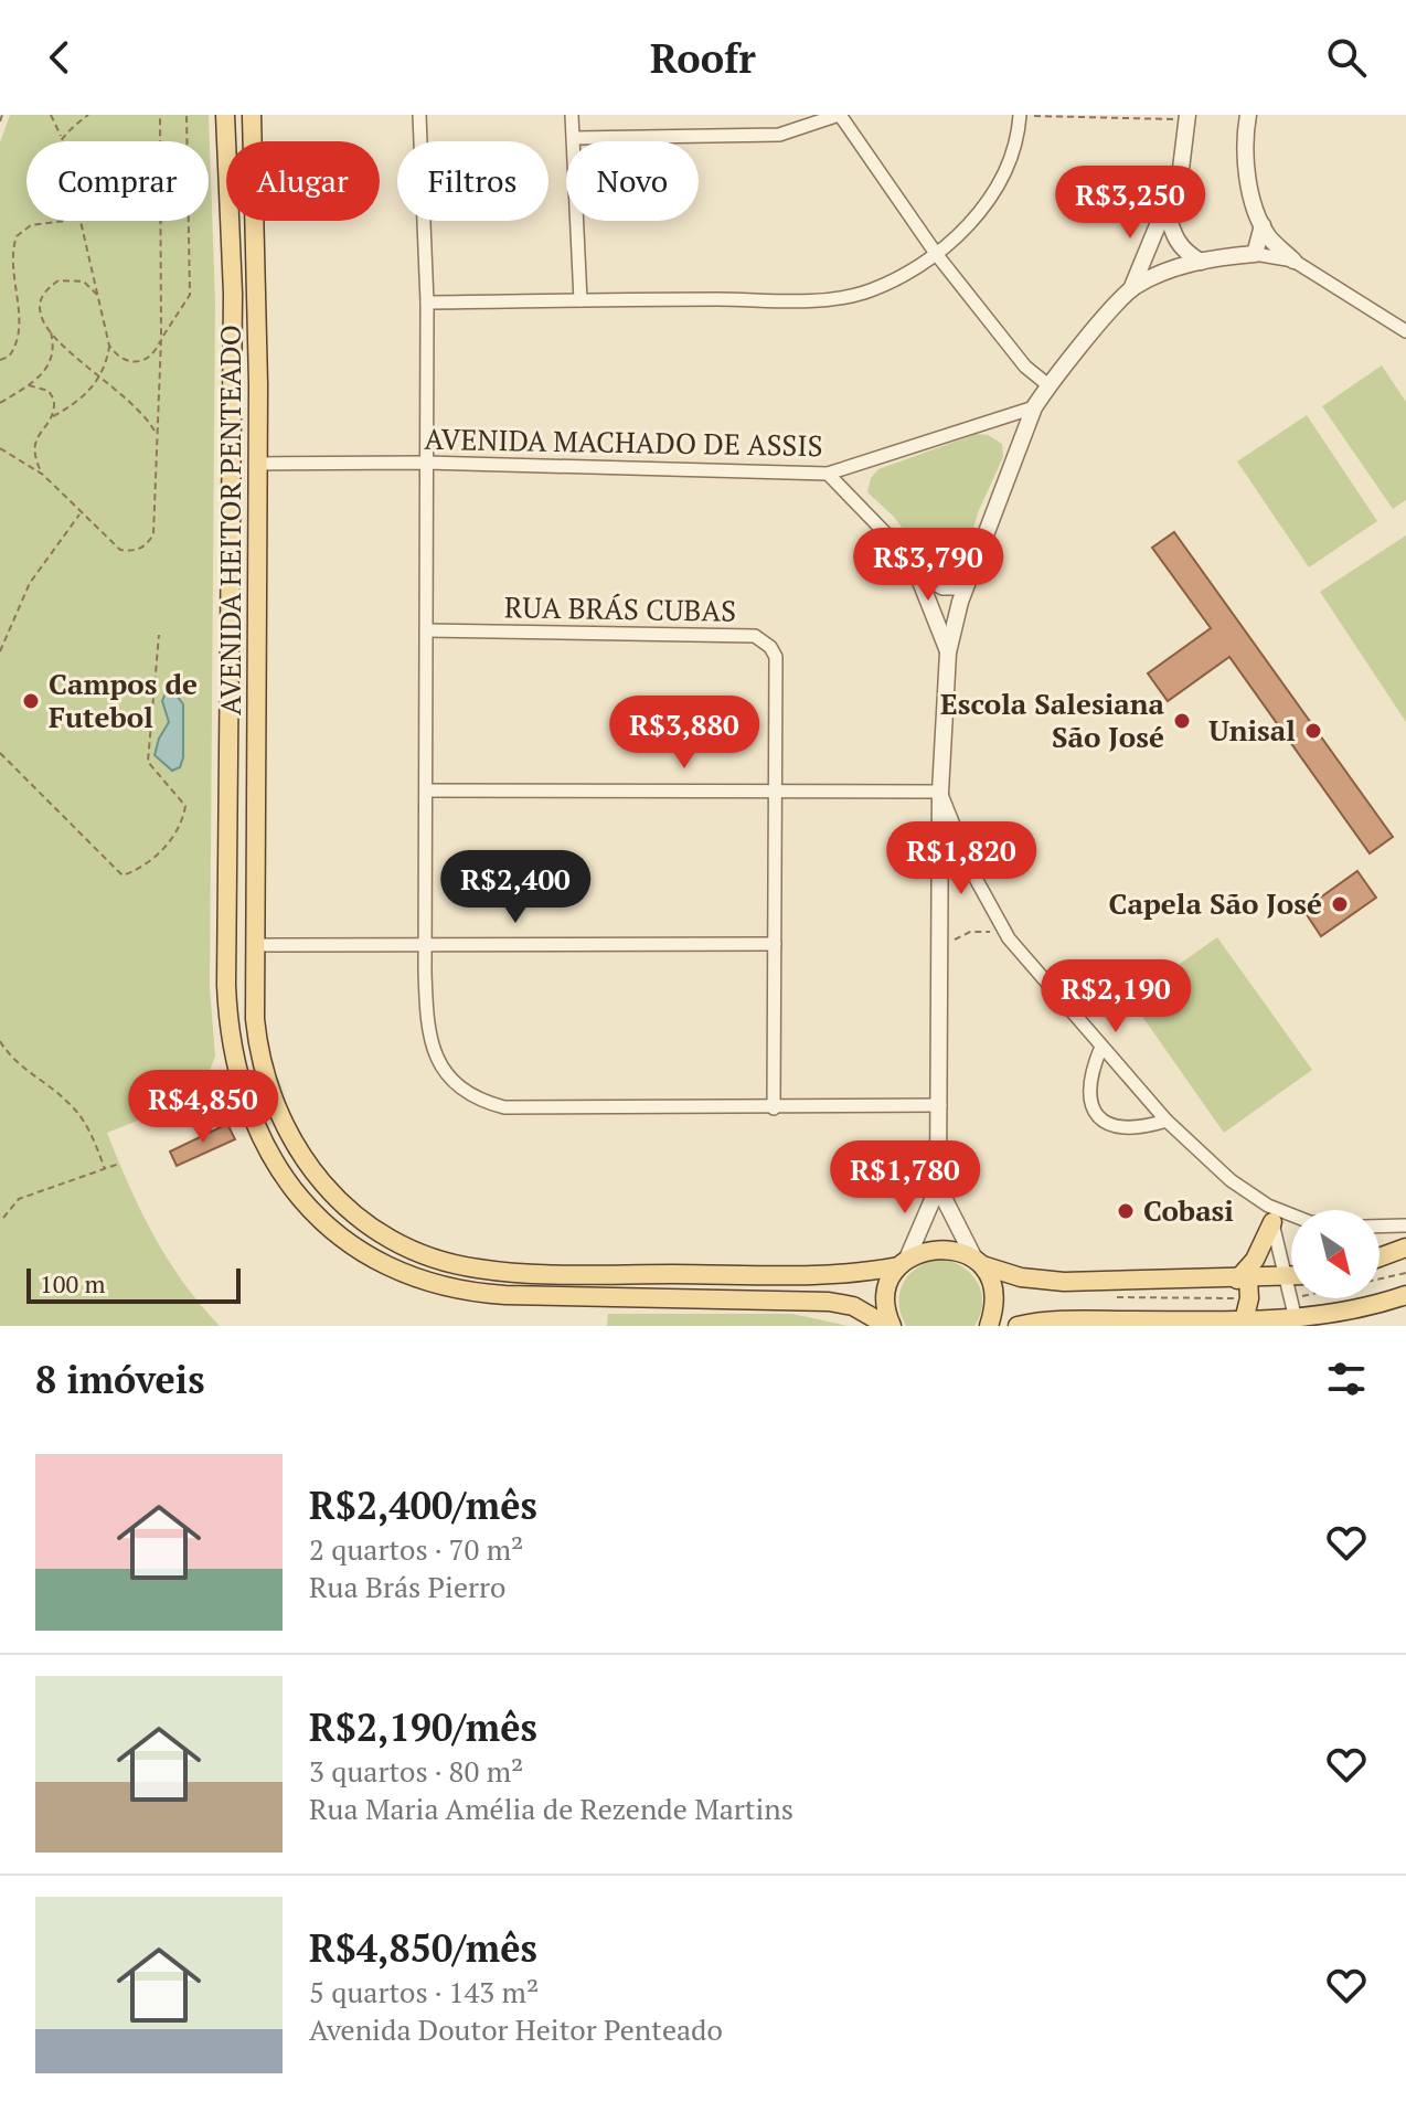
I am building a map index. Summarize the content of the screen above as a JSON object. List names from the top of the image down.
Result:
{
  "streets": {
    "main road": ["AVENIDA HEITOR PENTEADO"],
    "street": ["AVENIDA MACHADO DE ASSIS", "RUA BRÁS CUBAS"]
  },
  "crossings": [
    ["AVENIDA MACHADO DE ASSIS", "AVENIDA HEITOR PENTEADO"]
  ],
  "places": [
    "Campos de Futebol",
    "Escola Salesiana São José",
    "Unisal",
    "Capela São José",
    "Cobasi"
  ],
  "scale_bar": "100 m",
  "north": "bottom right",
  "page": {
    "header": "Roofr",
    "chip": [
      "Comprar",
      "Alugar",
      "Filtros",
      "Novo"
    ],
    "price": [
      "R$3,250",
      "R$3,790",
      "R$3,880",
      "R$1,820",
      "R$2,400",
      "R$2,190",
      "R$4,850",
      "R$1,780"
    ],
    "scale": "100 m",
    "heading": "8 imóveis",
    "list": [
      {
        "name": "R$2,400/mês",
        "note": "2 quartos · 70 m² · Rua Brás Pierro"
      },
      {
        "name": "R$2,190/mês",
        "note": "3 quartos · 80 m² · Rua Maria Amélia de Rezende Martins"
      },
      {
        "name": "R$4,850/mês",
        "note": "5 quartos · 143 m² · Avenida Doutor Heitor Penteado"
      }
    ]
  }
}
